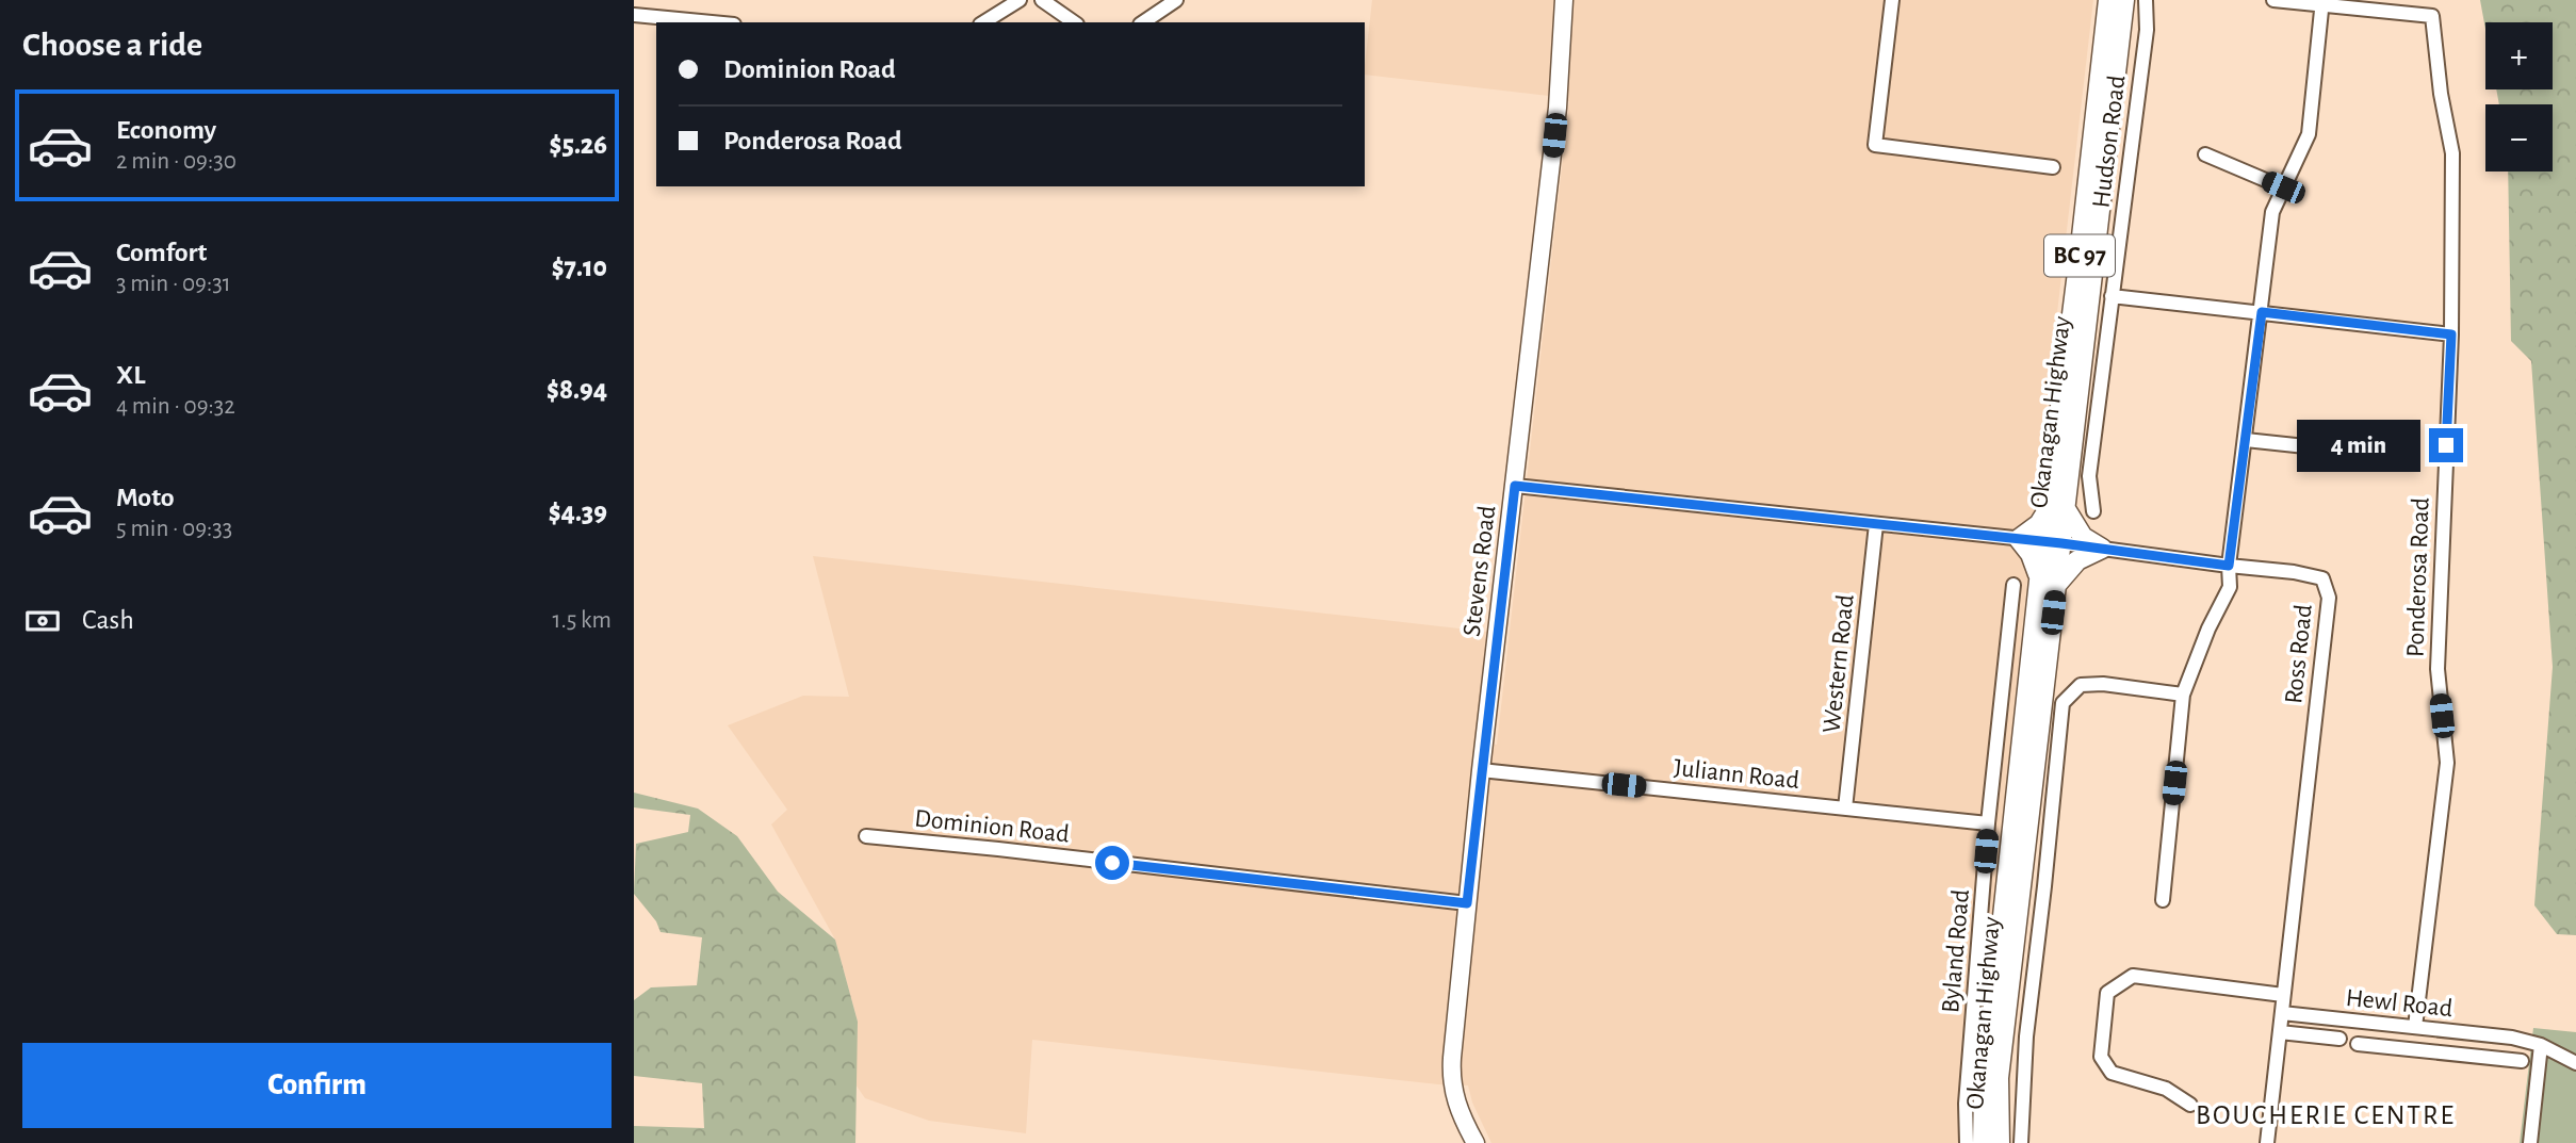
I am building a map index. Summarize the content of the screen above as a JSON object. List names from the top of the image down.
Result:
{
  "streets": {
    "highway": ["BC 97", "Okanagan Highway"],
    "main road": ["Stevens Road"],
    "street": [
      "Hudson Road",
      "Ponderosa Road",
      "Ross Road",
      "Western Road",
      "Juliann Road",
      "Dominion Road",
      "Byland Road",
      "Hewl Road"
    ]
  },
  "crossings": [
    ["Okanagan Highway", "Ross Road"],
    ["Stevens Road", "Ross Road"],
    ["Stevens Road", "Juliann Road"],
    ["Stevens Road", "Dominion Road"],
    ["Ponderosa Road", "Hewl Road"],
    ["Ross Road", "Western Road"],
    ["Ross Road", "Hewl Road"],
    ["Western Road", "Juliann Road"],
    ["Juliann Road", "Byland Road"]
  ],
  "districts": ["BOUCHERIE CENTRE"],
  "page": {
    "heading": "Choose a ride",
    "map_buttons": ["+", "−"],
    "banner": ["Dominion Road", "Ponderosa Road"],
    "list": [
      {
        "name": "Economy",
        "note": "2 min · 09:30",
        "value": "$5.26"
      },
      {
        "name": "Comfort",
        "note": "3 min · 09:31",
        "value": "$7.10"
      },
      {
        "name": "XL",
        "note": "4 min · 09:32",
        "value": "$8.94"
      },
      {
        "name": "Moto",
        "note": "5 min · 09:33",
        "value": "$4.39"
      }
    ],
    "bubble": "4 min",
    "pay": ["Cash", "1.5 km"],
    "buttons": "Confirm"
  }
}
